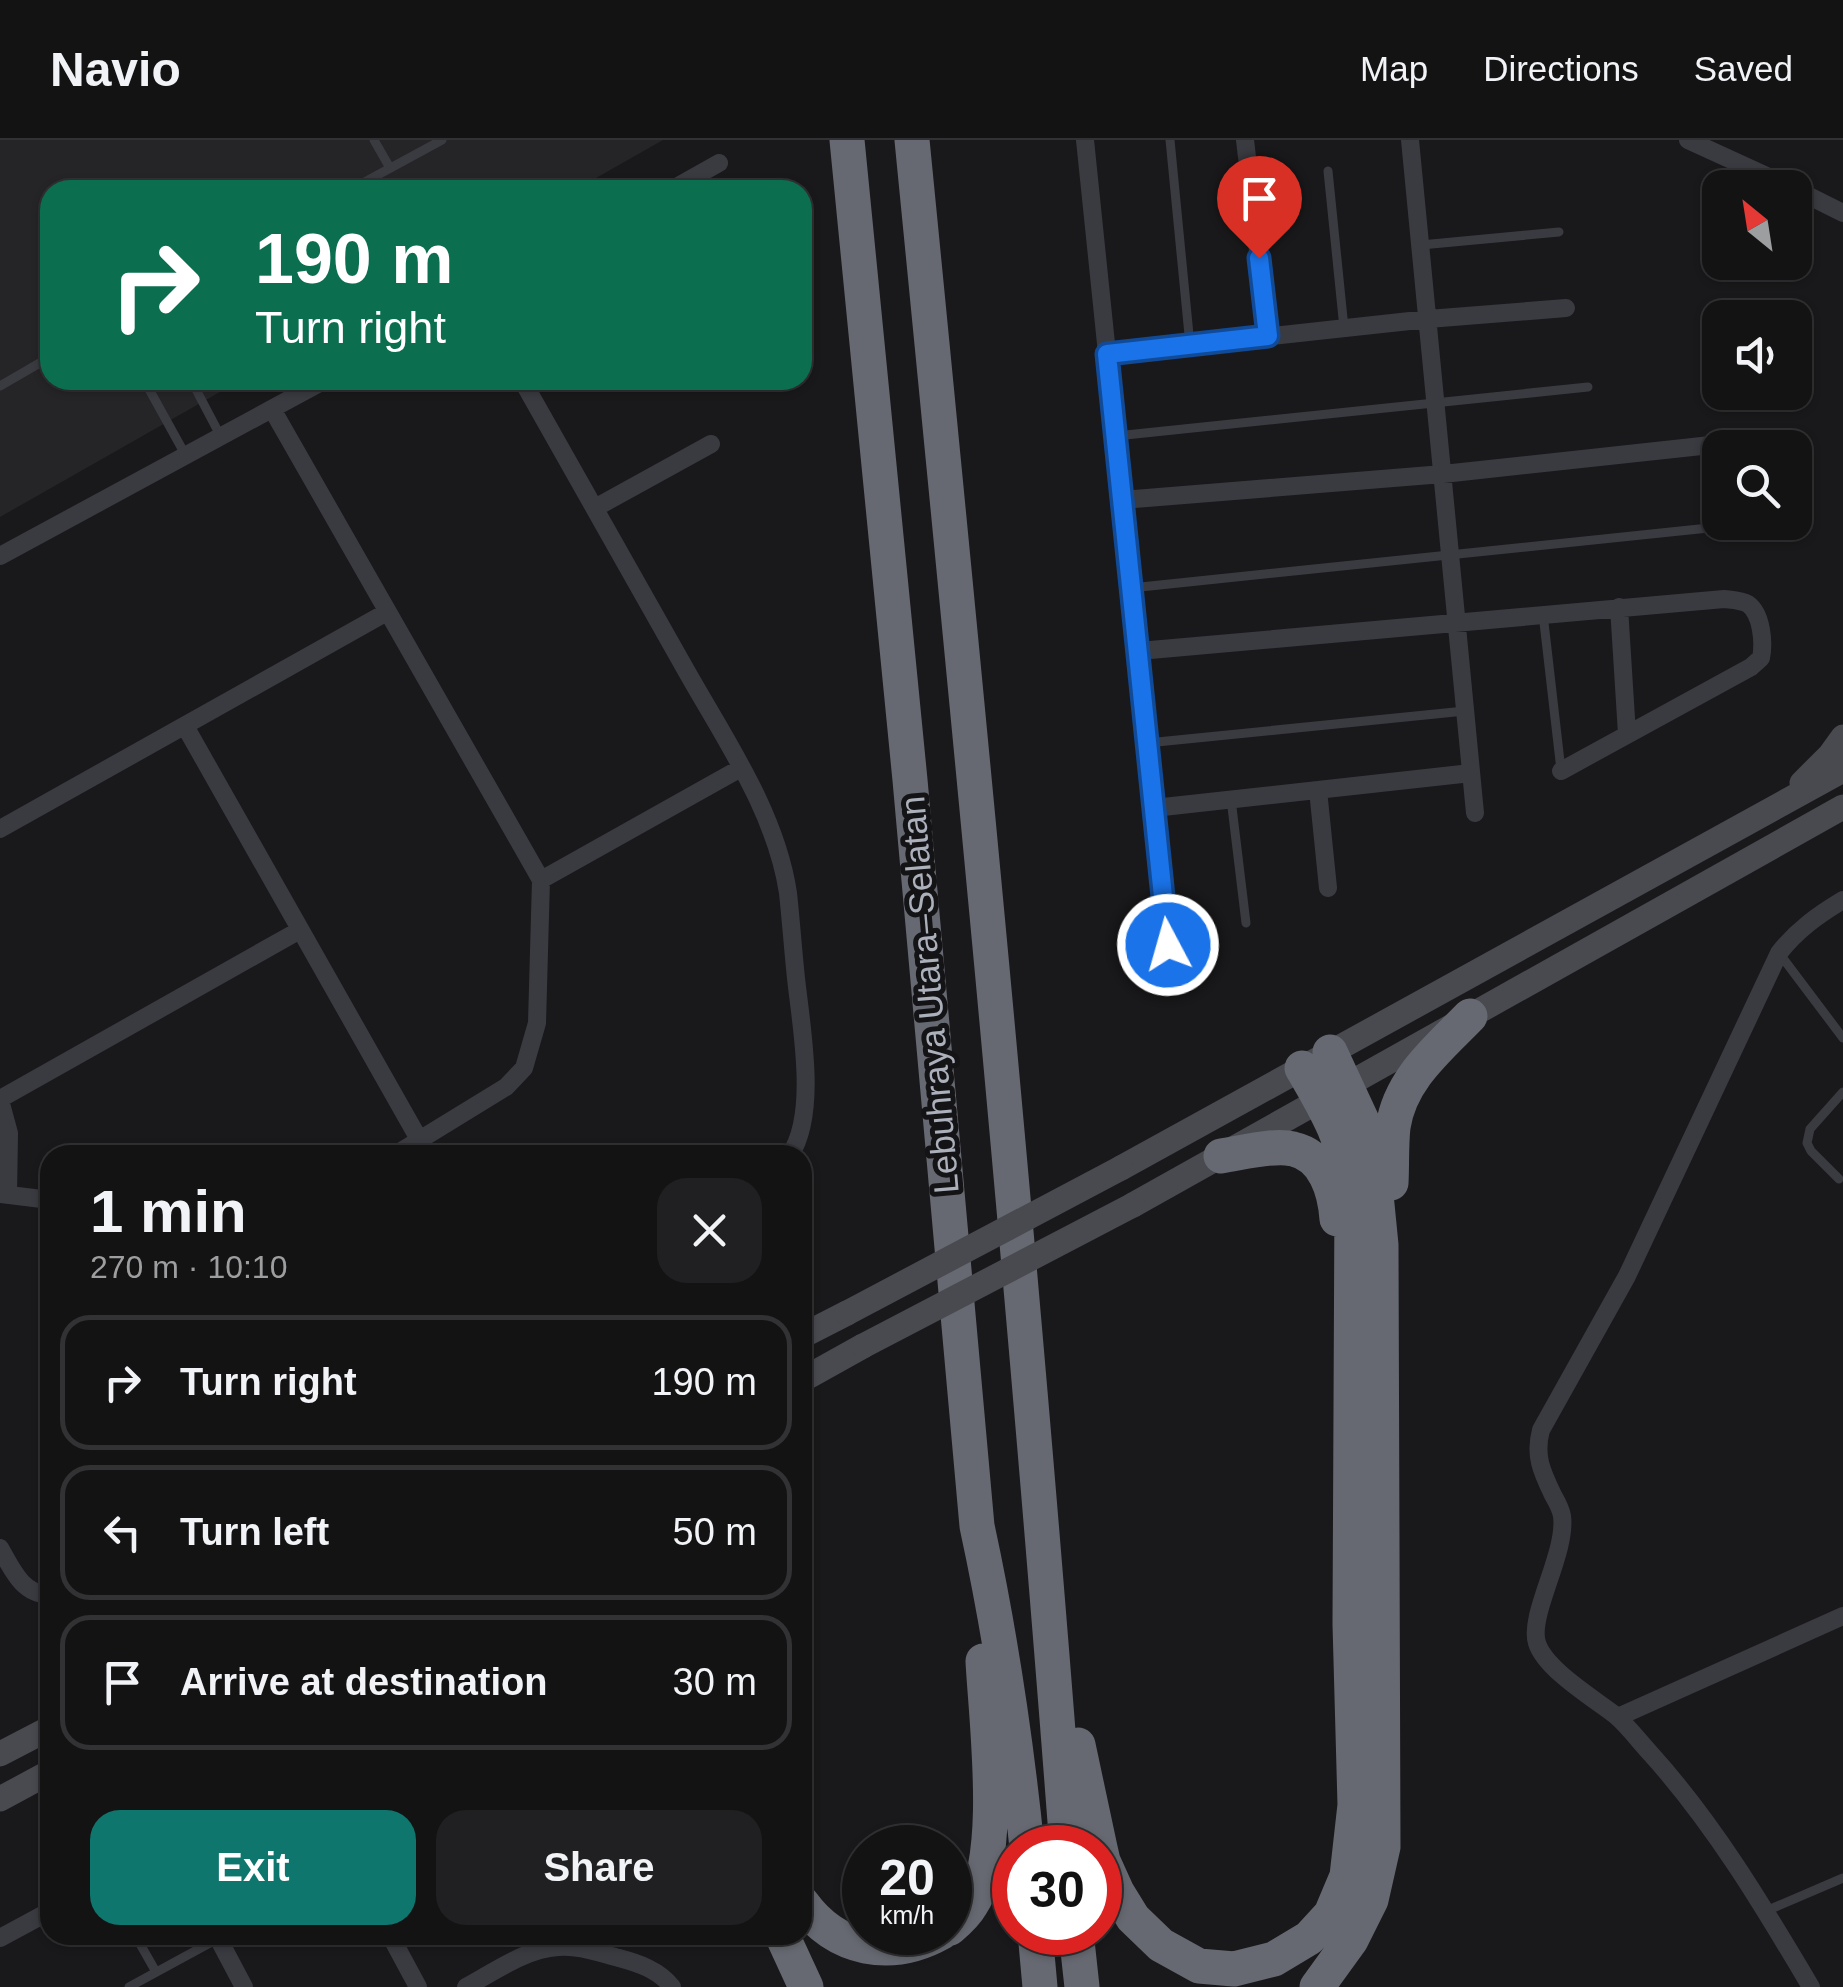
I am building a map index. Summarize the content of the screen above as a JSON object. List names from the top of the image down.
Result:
{
  "streets": {
    "highway": ["Lebuhraya Utara–Selatan"]
  },
  "north": "top left",
  "page": {
    "header": "Navio",
    "nav": ["Map", "Directions", "Saved"],
    "turn": ["190 m", "Turn right"],
    "heading": ["1 min", "270 m · 10:10"],
    "list": [
      {
        "name": "Turn right",
        "value": "190 m"
      },
      {
        "name": "Turn left",
        "value": "50 m"
      },
      {
        "name": "Arrive at destination",
        "value": "30 m"
      }
    ],
    "buttons": ["Exit", "Share"],
    "speed": "20 km/h",
    "limit": "30"
  }
}
